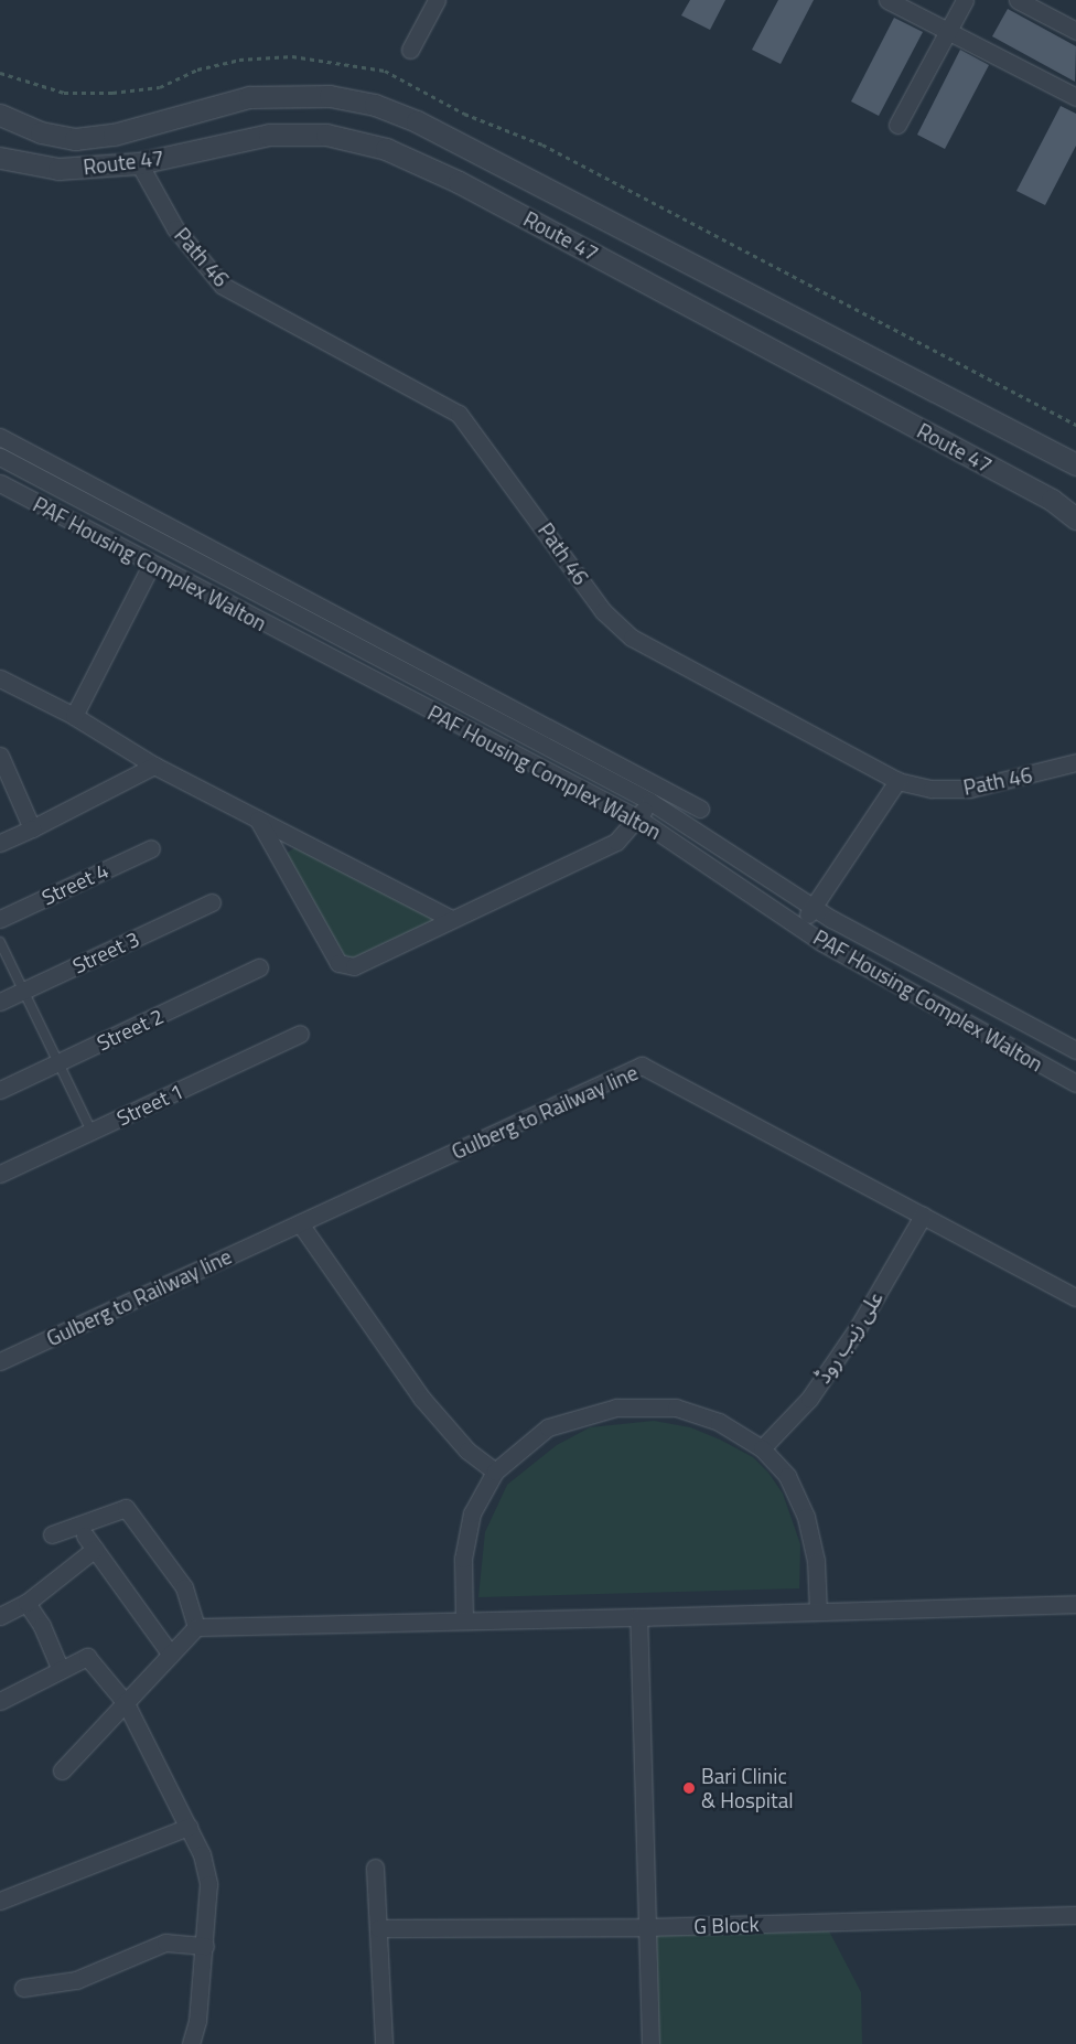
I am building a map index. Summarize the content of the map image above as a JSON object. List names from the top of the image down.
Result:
{
  "streets": {
    "street": [
      "Route 47",
      "Path 46",
      "PAF Housing Complex Walton",
      "Street 4",
      "Street 3",
      "Street 2",
      "Street 1",
      "Gulberg to Railway line",
      "علی زیب روڈ",
      "G Block"
    ]
  },
  "crossings": [
    ["Route 47", "Path 46"],
    ["Gulberg to Railway line", "علی زیب روڈ"]
  ],
  "places": ["Bari Clinic & Hospital"]
}
